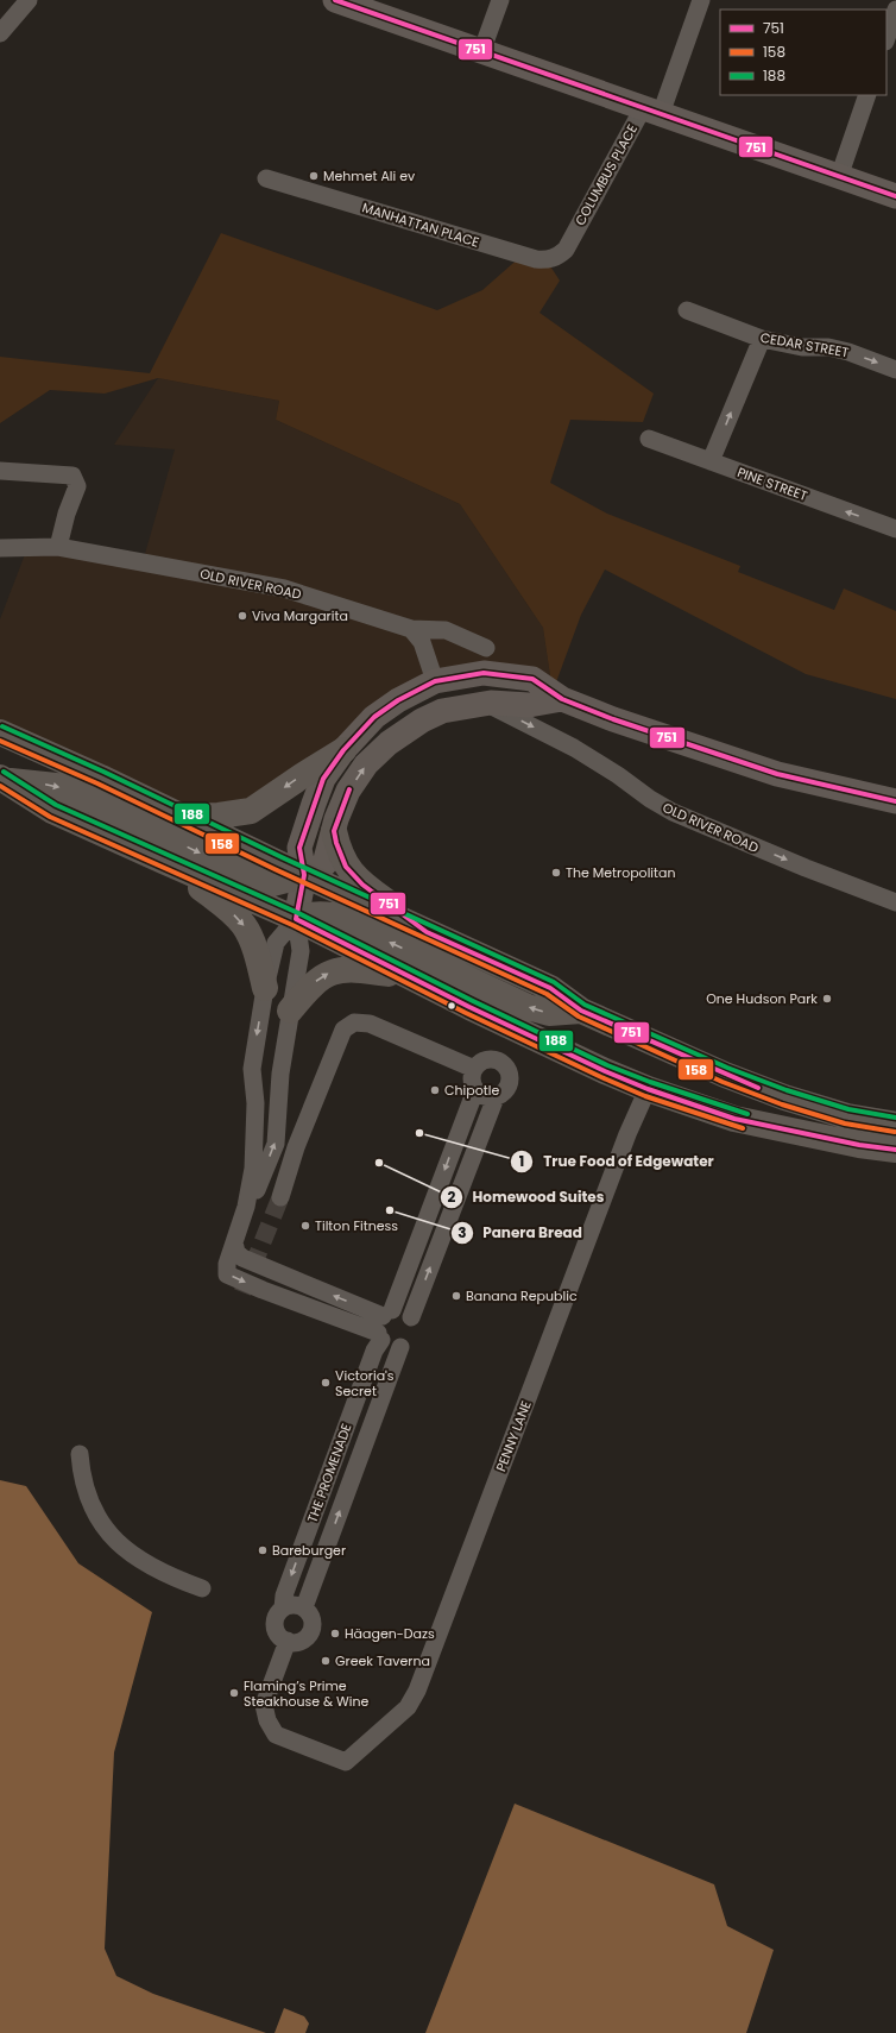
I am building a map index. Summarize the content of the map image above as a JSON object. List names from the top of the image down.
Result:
{
  "streets": {
    "street": [
      "COLUMBUS PLACE",
      "MANHATTAN PLACE",
      "CEDAR STREET",
      "PINE STREET",
      "OLD RIVER ROAD",
      "PENNY LANE",
      "THE PROMENADE"
    ]
  },
  "crossings": [
    ["COLUMBUS PLACE", "MANHATTAN PLACE"],
    ["PENNY LANE", "THE PROMENADE"]
  ],
  "one_way": ["CEDAR STREET", "PINE STREET", "OLD RIVER ROAD"],
  "places": [
    "Mehmet Ali ev",
    "Viva Margarita",
    "The Metropolitan",
    "One Hudson Park",
    "Chipotle",
    "True Food of Edgewater",
    "Homewood Suites",
    "Panera Bread",
    "Tilton Fitness",
    "Banana Republic",
    "Victoria's Secret",
    "Bareburger",
    "Häagen-Dazs",
    "Greek Taverna",
    "Flaming’s Prime Steakhouse & Wine"
  ],
  "lines": ["transit line 751", "transit line 188", "transit line 158"],
  "legend": ["751", "158", "188"]
}
